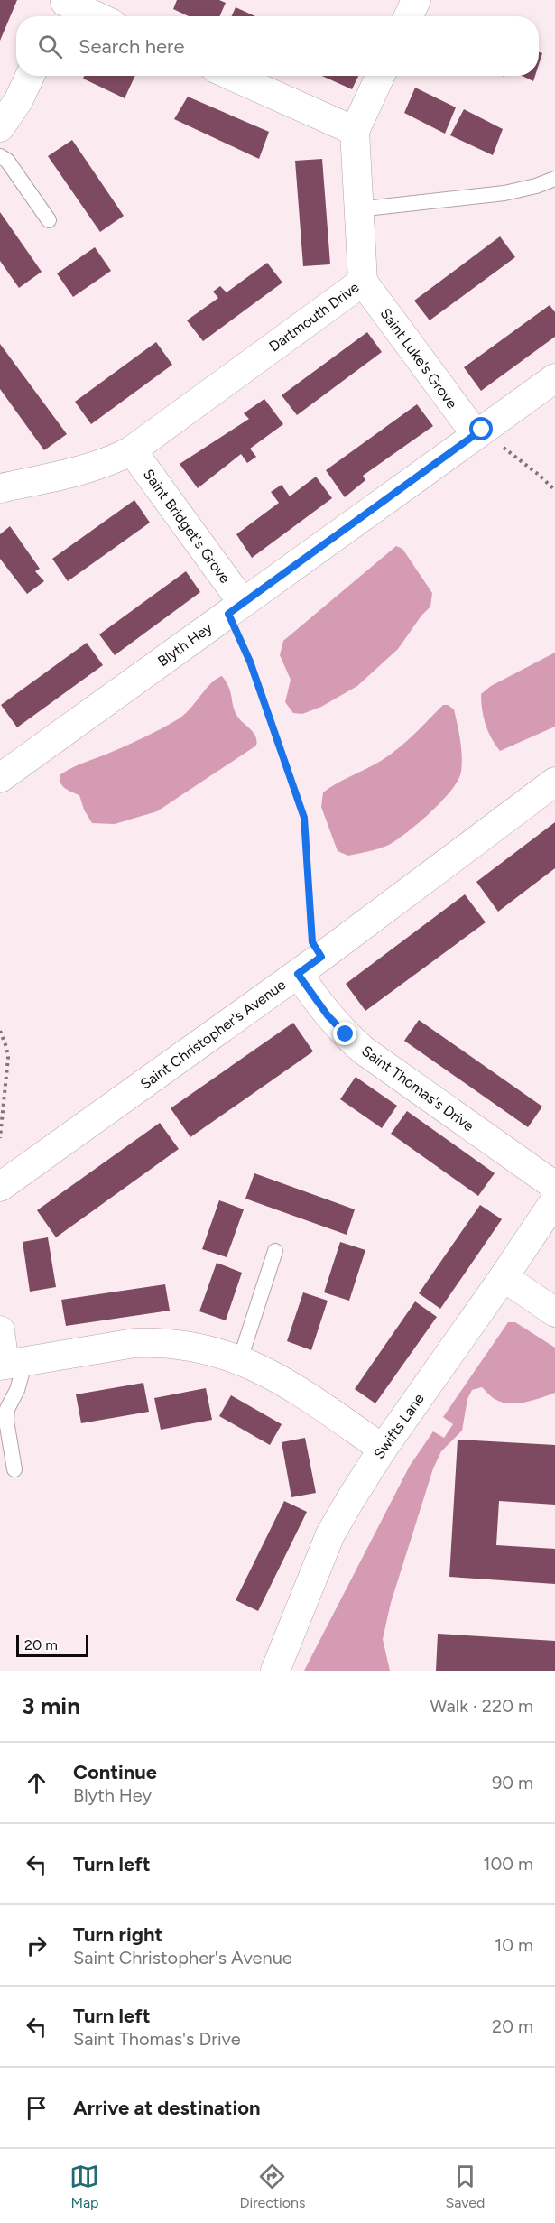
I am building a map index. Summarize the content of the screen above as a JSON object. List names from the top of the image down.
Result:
{
  "streets": {
    "street": [
      "Dartmouth Drive",
      "Saint Luke's Grove",
      "Saint Bridget's Grove",
      "Blyth Hey",
      "Saint Christopher's Avenue",
      "Saint Thomas's Drive",
      "Swifts Lane"
    ]
  },
  "crossings": [
    ["Dartmouth Drive", "Saint Luke's Grove"],
    ["Dartmouth Drive", "Saint Bridget's Grove"],
    ["Saint Luke's Grove", "Blyth Hey"],
    ["Saint Bridget's Grove", "Blyth Hey"],
    ["Saint Christopher's Avenue", "Saint Thomas's Drive"]
  ],
  "scale_bar": "20 m",
  "page": {
    "search": "Search here",
    "scale": "20 m",
    "heading": ["3 min", "Walk · 220 m"],
    "list": [
      ["Continue", "Blyth Hey", "90 m"],
      ["Turn left", "100 m"],
      ["Turn right", "Saint Christopher's Avenue", "10 m"],
      ["Turn left", "Saint Thomas's Drive", "20 m"],
      "Arrive at destination"
    ],
    "nav": ["Map", "Directions", "Saved"]
  }
}
